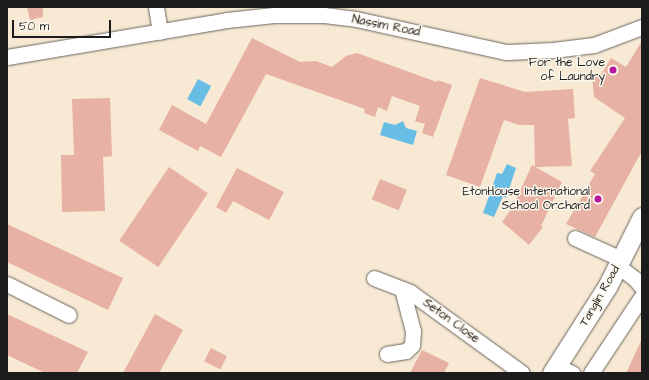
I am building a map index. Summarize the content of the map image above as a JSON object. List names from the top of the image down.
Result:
{
  "streets": {
    "main road": ["Tanglin Road"],
    "street": ["Nassim Road", "Seton Close"]
  },
  "places": ["For the Love of Laundry", "EtonHouse International School Orchard"],
  "scale_bar": "50 m"
}
